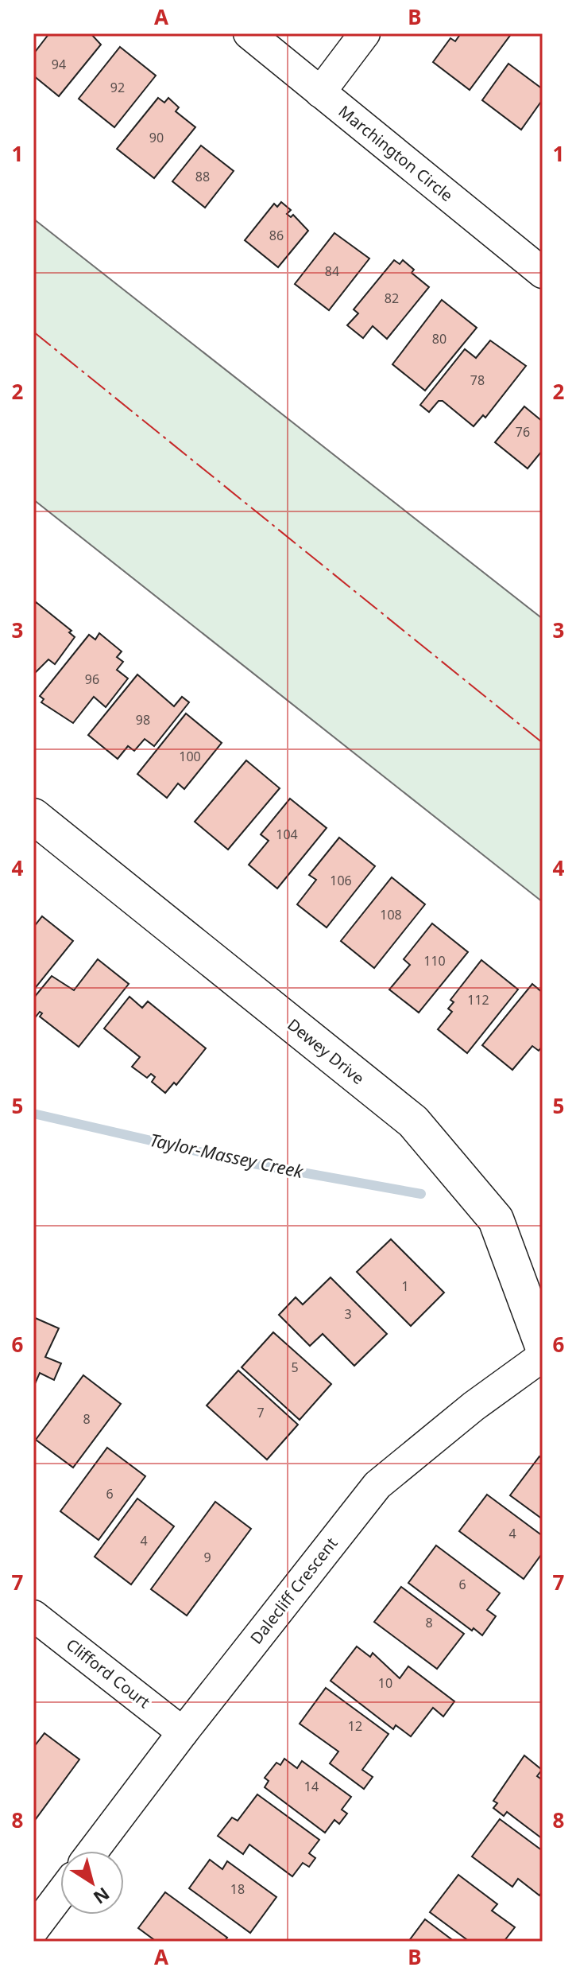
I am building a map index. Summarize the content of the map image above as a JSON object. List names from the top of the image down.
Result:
{
  "streets": {
    "street": [
      "Marchington Circle",
      "Dewey Drive",
      "Dalecliff Crescent",
      "Clifford Court"
    ]
  },
  "crossings": [
    ["Dalecliff Crescent", "Clifford Court"]
  ],
  "water": ["Taylor-Massey Creek"],
  "house_numbers": [
    "94",
    "92",
    "90",
    "88",
    "86",
    "84",
    "82",
    "80",
    "78",
    "76",
    "96",
    "98",
    "100",
    "104",
    "106",
    "108",
    "110",
    "112",
    "1",
    "3",
    "5",
    "7",
    "8",
    "6",
    "4",
    "4",
    "9",
    "6",
    "8",
    "10",
    "12",
    "14",
    "18"
  ],
  "north": "bottom right",
  "grid": {
    "columns": ["A", "B"],
    "rows": [
      "1",
      "2",
      "3",
      "4",
      "5",
      "6",
      "7",
      "8"
    ]
  }
}
